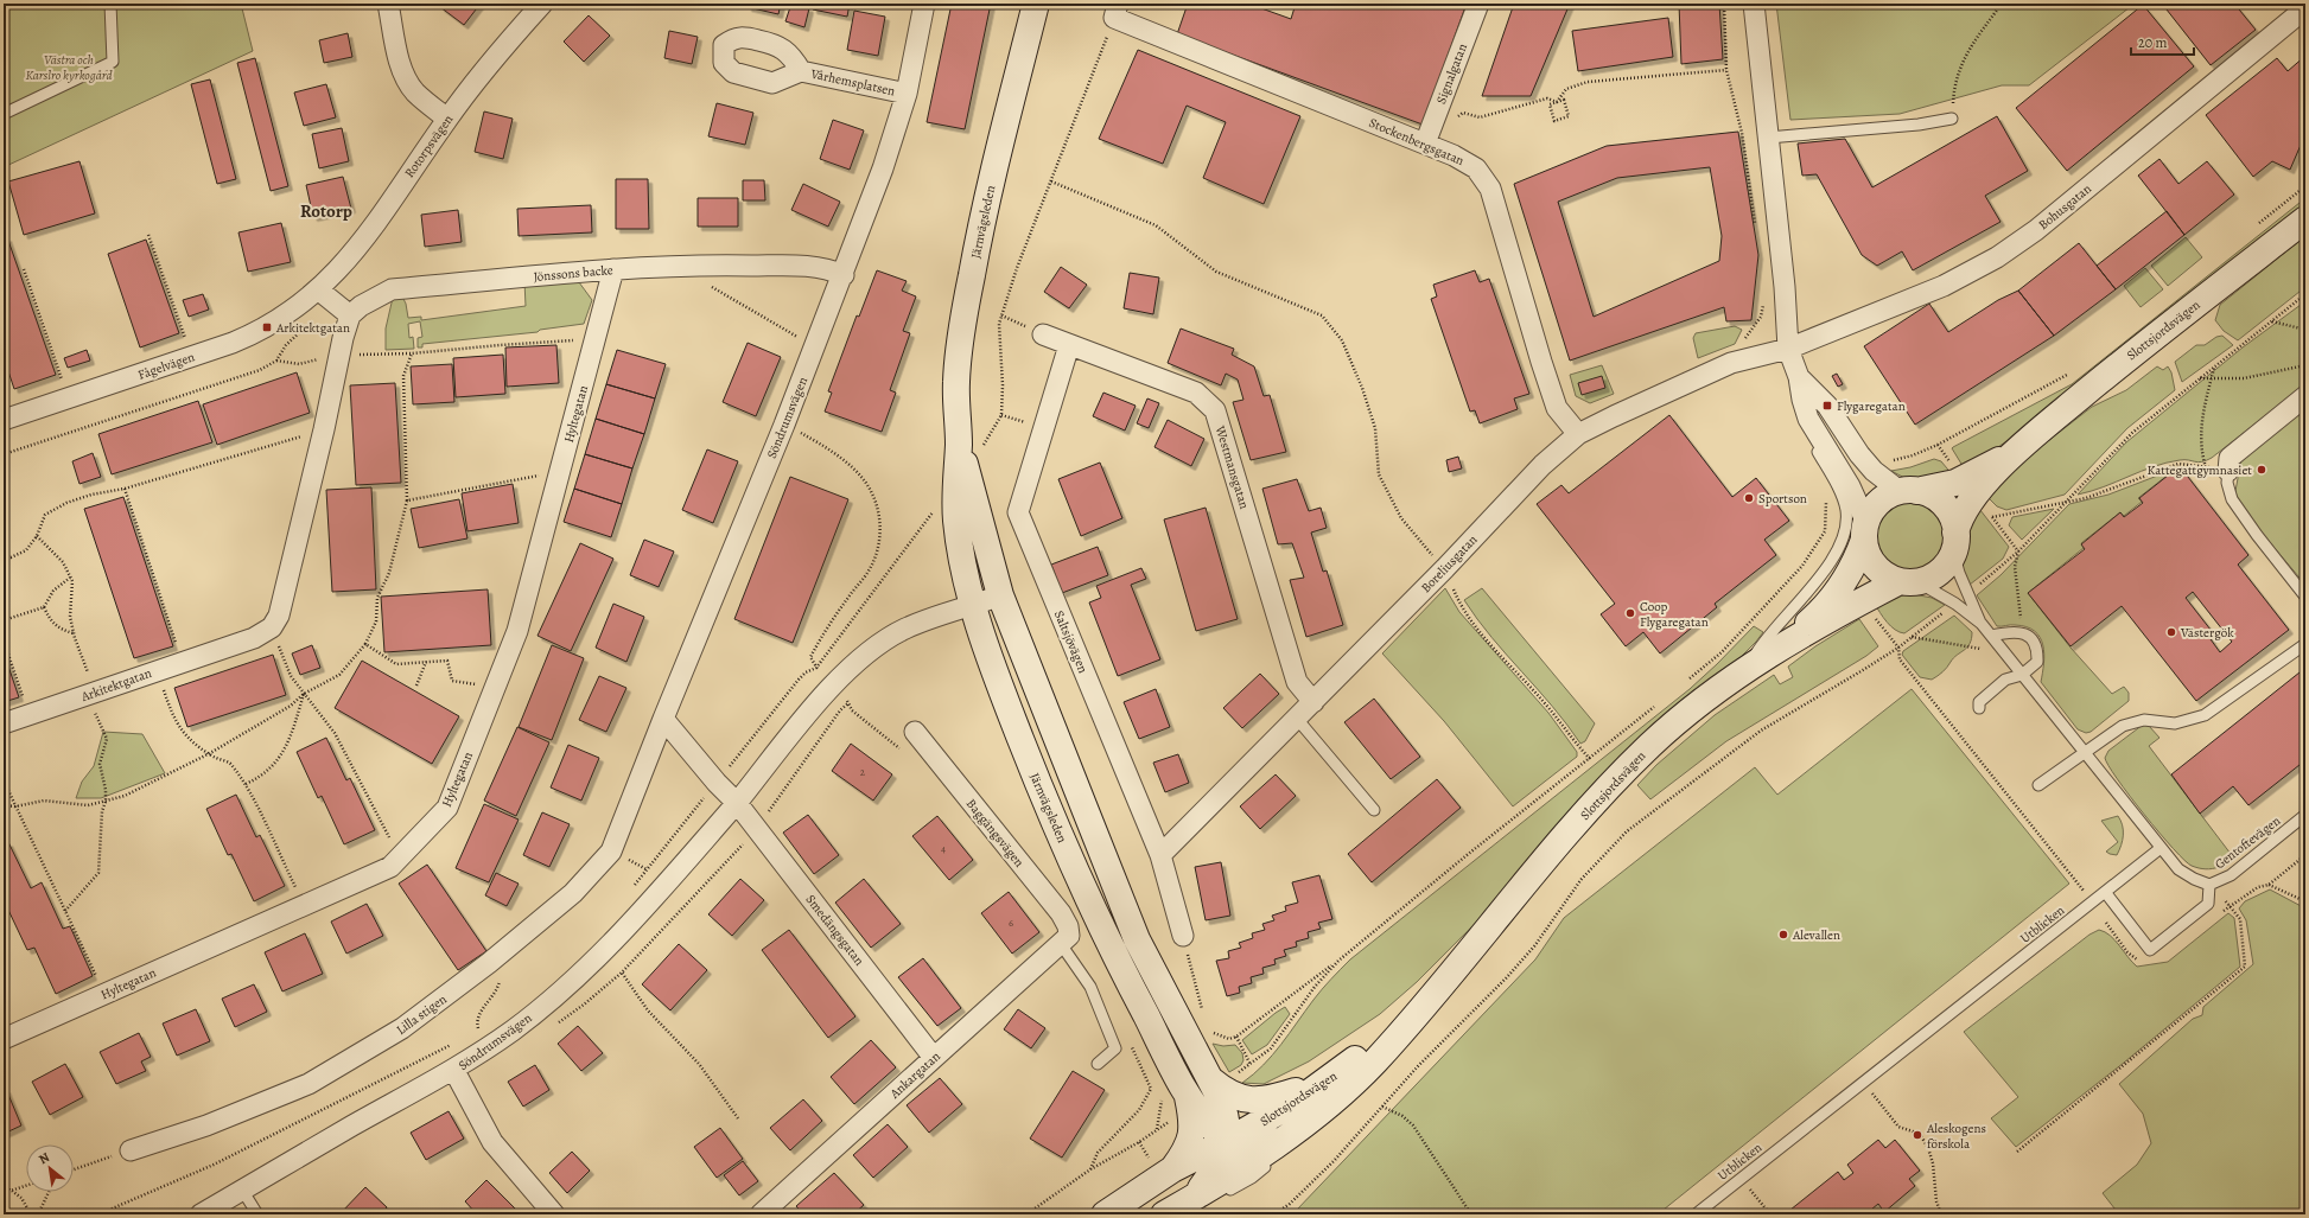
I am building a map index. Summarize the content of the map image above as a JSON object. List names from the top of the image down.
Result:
{
  "streets": {
    "main road": ["Järnvägsleden", "Slottsjordsvägen"],
    "street": [
      "Signalgatan",
      "Vårhemsplatsen",
      "Stockenbergsgatan",
      "Rotorpsvägen",
      "Bohusgatan",
      "Jönssons backe",
      "Fågelvägen",
      "Hyltegatan",
      "Söndrumsvägen",
      "Westmansgatan",
      "Boreliusgatan",
      "Saltsjövägen",
      "Arkitektgatan",
      "Baggängsvägen",
      "Smedängsgatan",
      "Lilla stigen",
      "Ankargatan"
    ],
    "lane": ["Gentoftevägen", "Utblicken"]
  },
  "crossings": [
    ["Signalgatan", "Stockenbergsgatan"],
    ["Vårhemsplatsen", "Söndrumsvägen"],
    ["Stockenbergsgatan", "Boreliusgatan"],
    ["Rotorpsvägen", "Fågelvägen"],
    ["Bohusgatan", "Boreliusgatan"],
    ["Järnvägsleden", "Slottsjordsvägen"],
    ["Järnvägsleden", "Söndrumsvägen"],
    ["Jönssons backe", "Hyltegatan"],
    ["Jönssons backe", "Söndrumsvägen"],
    ["Söndrumsvägen", "Smedängsgatan"],
    ["Söndrumsvägen", "Lilla stigen"],
    ["Westmansgatan", "Boreliusgatan"],
    ["Westmansgatan", "Saltsjövägen"],
    ["Boreliusgatan", "Saltsjövägen"],
    ["Baggängsvägen", "Ankargatan"],
    ["Gentoftevägen", "Utblicken"],
    ["Smedängsgatan", "Ankargatan"]
  ],
  "districts": ["Rotorp"],
  "parks": ["Västra och Karslro kyrkogård"],
  "places": {
    "transit": ["Arkitektgatan", "Flygaregatan"],
    "other": [
      "Kattegattgymnasiet",
      "Sportson",
      "Coop Flygaregatan",
      "Västergök",
      "Alevallen",
      "Aleskogens förskola"
    ]
  },
  "house_numbers": ["2", "4", "6"],
  "scale_bar": "20 m",
  "north": "top left"
}
